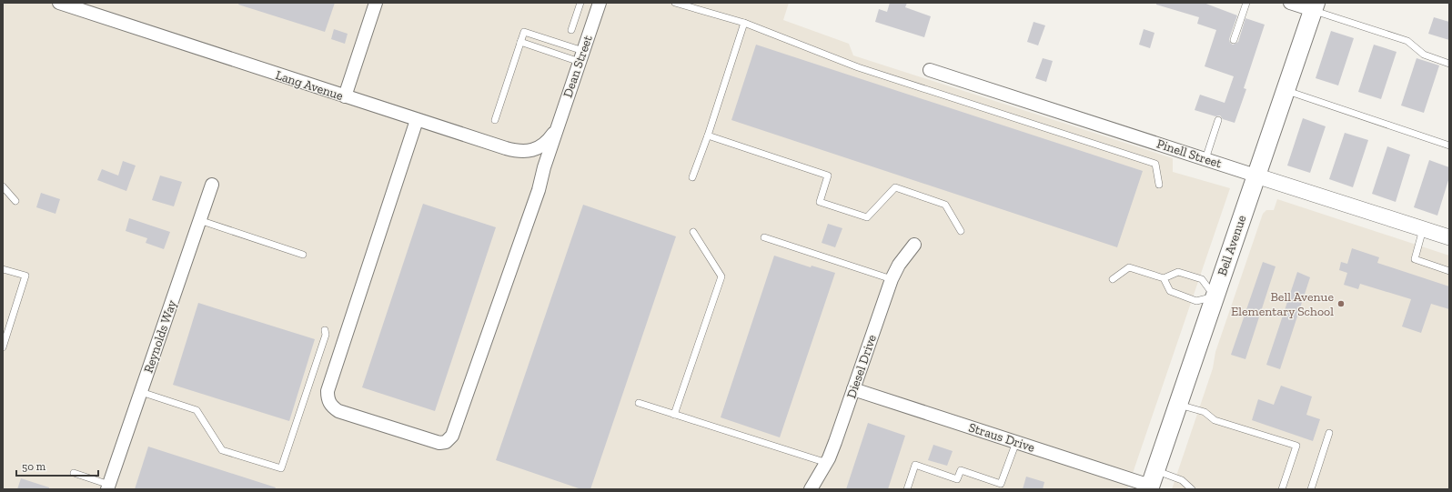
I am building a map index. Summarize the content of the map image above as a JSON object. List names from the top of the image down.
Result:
{
  "streets": {
    "main road": ["Bell Avenue"],
    "street": [
      "Dean Street",
      "Lang Avenue",
      "Pinell Street",
      "Reynolds Way",
      "Diesel Drive",
      "Straus Drive"
    ]
  },
  "crossings": [
    ["Dean Street", "Lang Avenue"],
    ["Pinell Street", "Bell Avenue"],
    ["Bell Avenue", "Straus Drive"],
    ["Diesel Drive", "Straus Drive"]
  ],
  "places": ["Bell Avenue Elementary School"],
  "scale_bar": "50 m"
}
